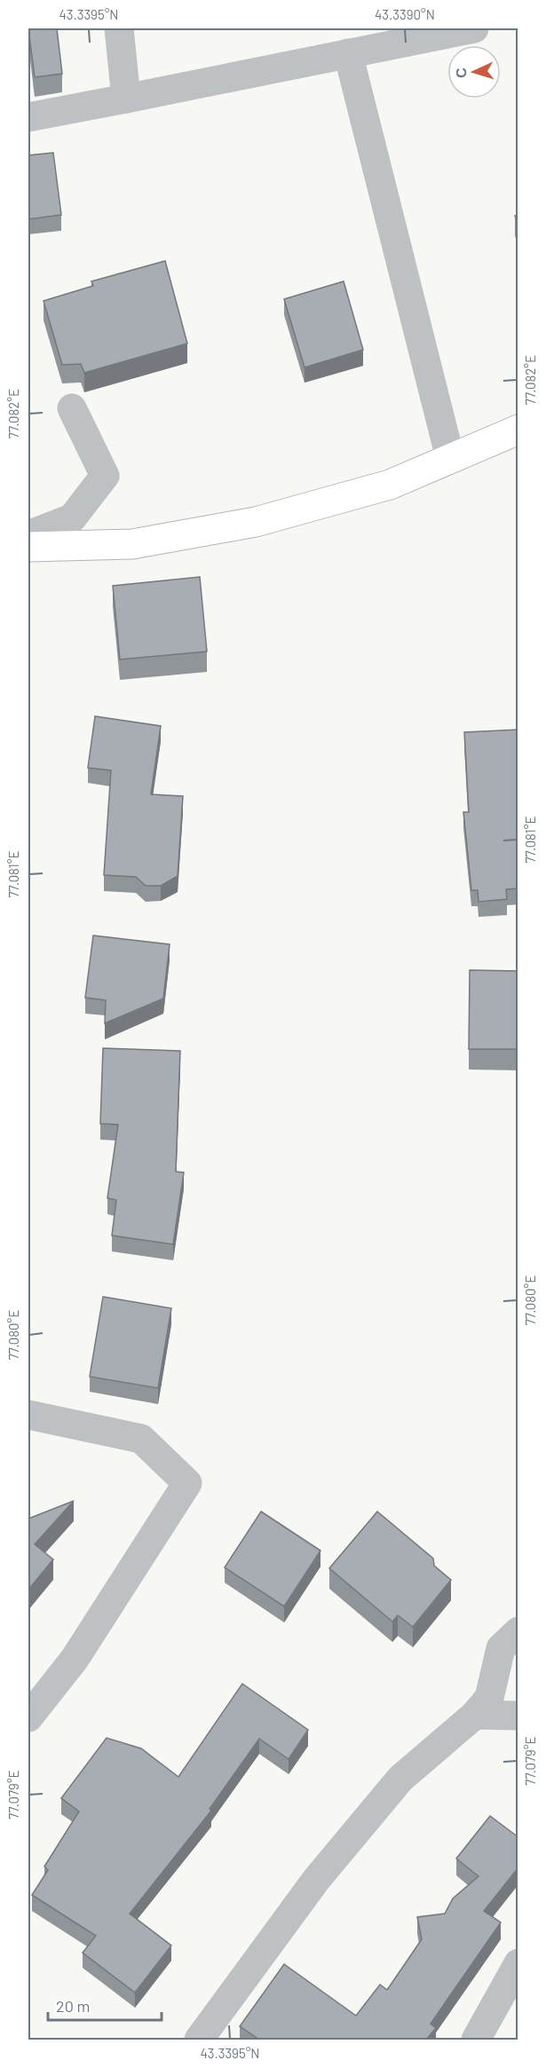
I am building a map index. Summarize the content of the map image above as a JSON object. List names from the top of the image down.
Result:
{
  "scale_bar": "20 m",
  "north": "left",
  "coordinates": [
    "43.3395°N",
    "43.3390°N",
    "77.082°E",
    "77.081°E",
    "77.080°E",
    "77.079°E"
  ]
}
